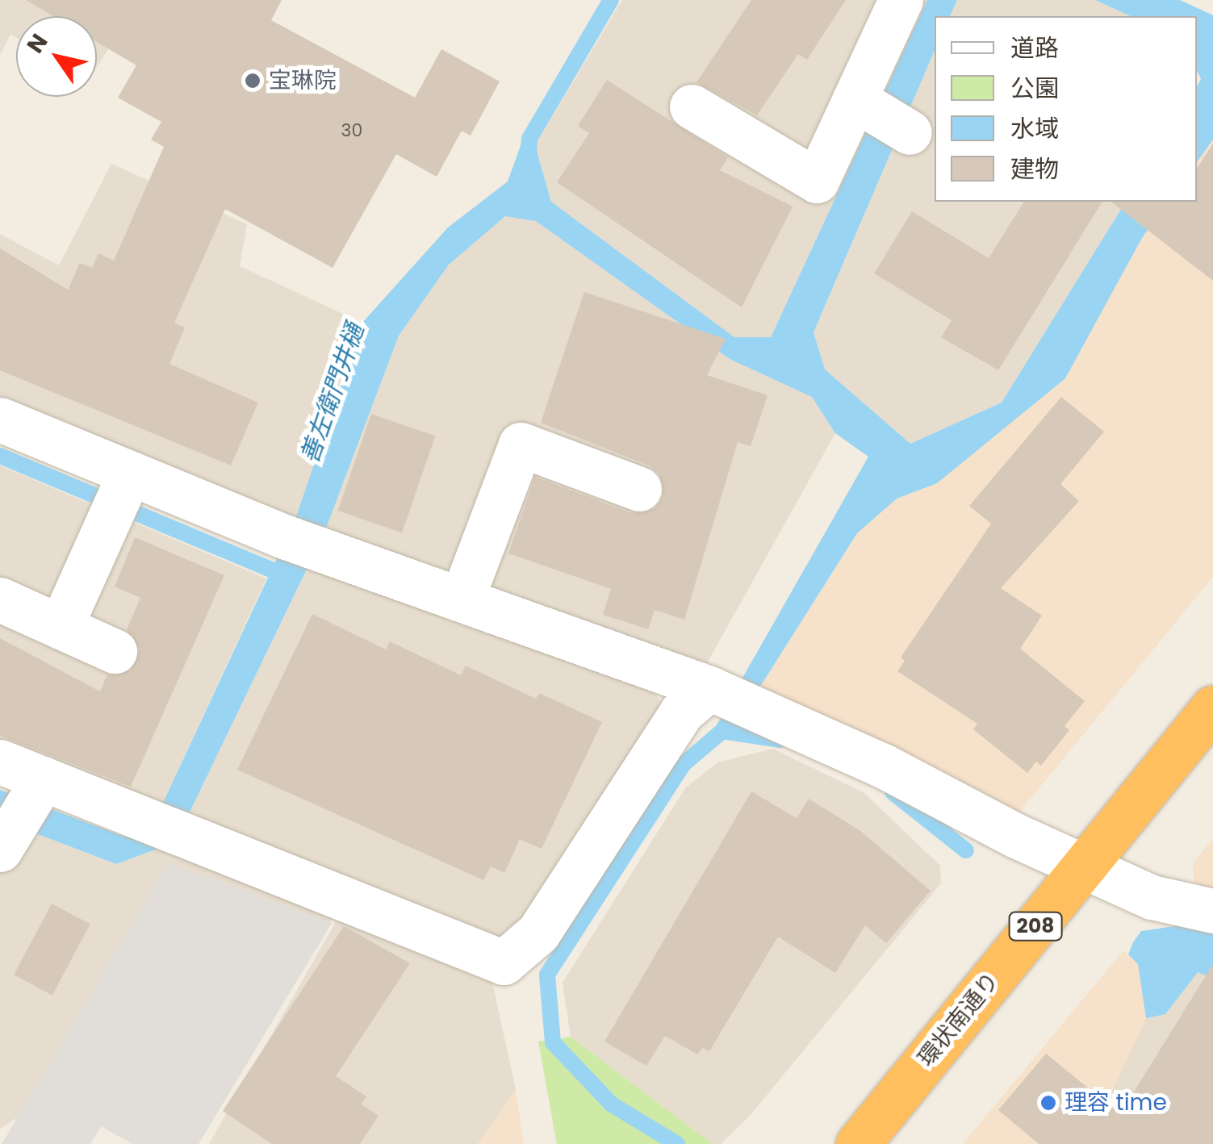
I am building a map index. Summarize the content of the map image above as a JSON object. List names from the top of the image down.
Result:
{
  "streets": {
    "highway": ["208", "環状南通り"]
  },
  "water": ["善左衛門井樋"],
  "places": ["宝琳院", "理容 time"],
  "house_numbers": ["30"],
  "legend": [
    "道路",
    "公園",
    "水域",
    "建物"
  ],
  "north": "top left"
}
